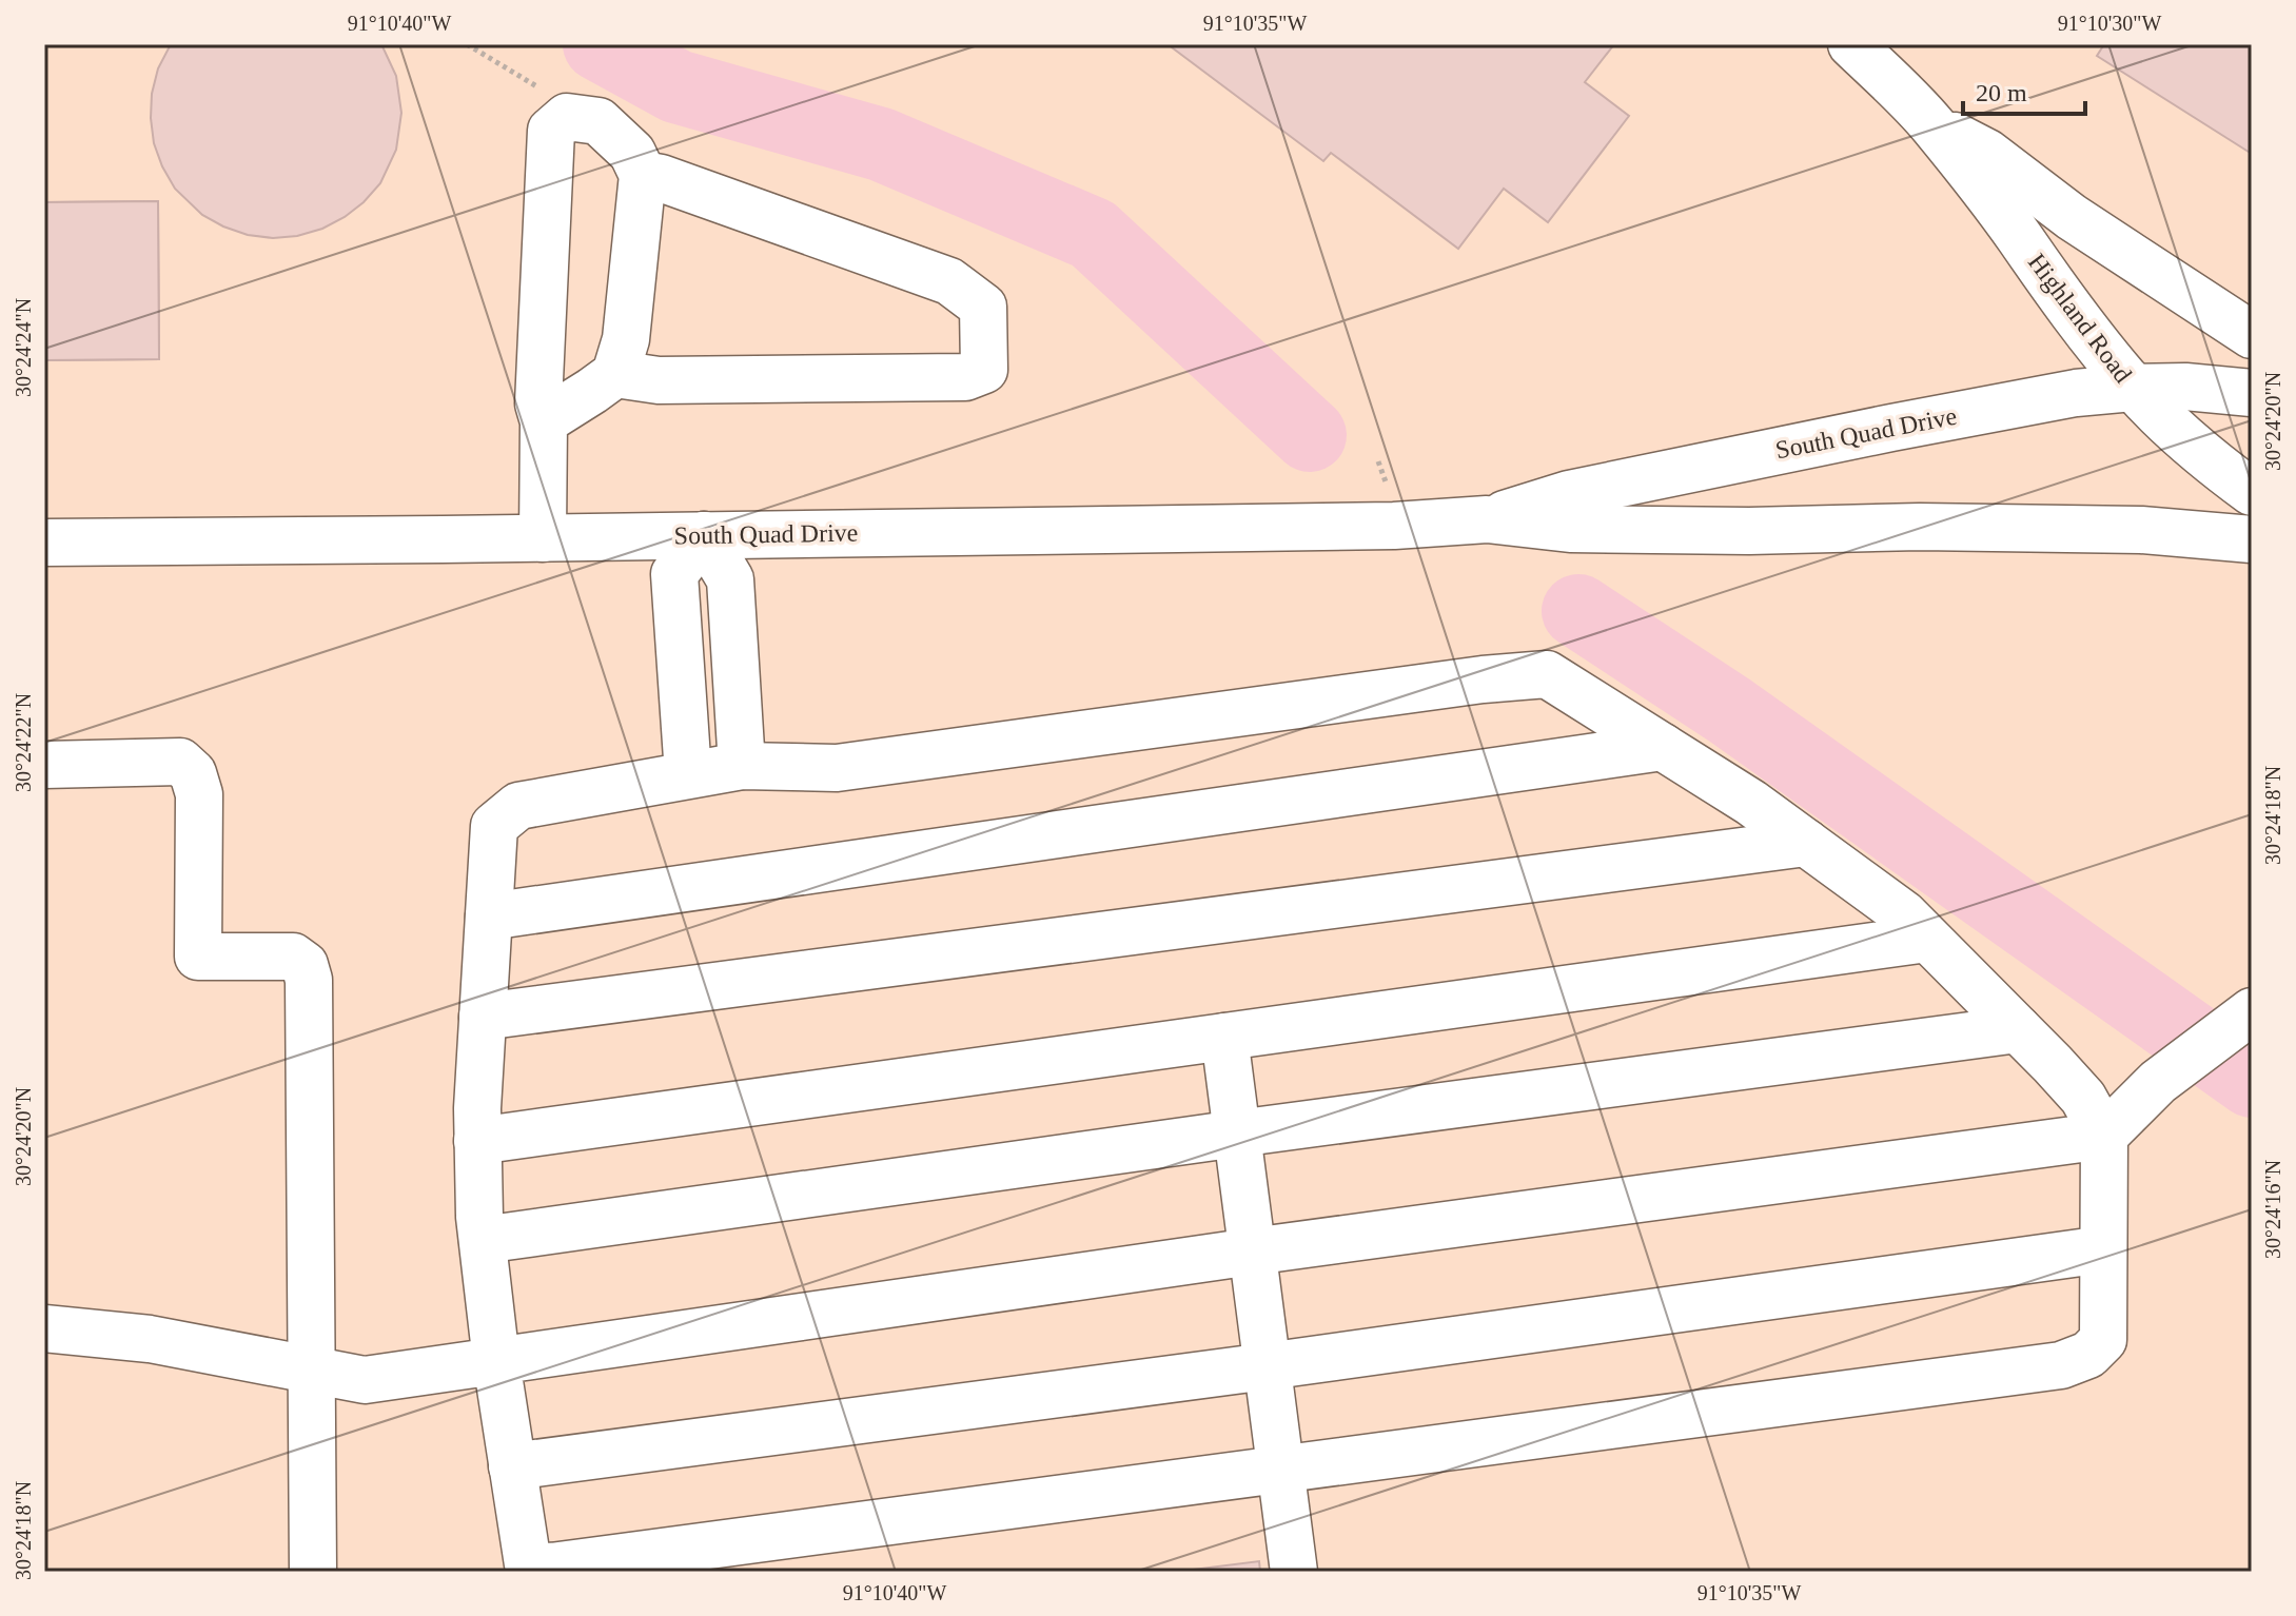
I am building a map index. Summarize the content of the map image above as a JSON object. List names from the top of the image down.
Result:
{
  "streets": {
    "street": ["Highland Road", "South Quad Drive"]
  },
  "crossings": [
    ["Highland Road", "South Quad Drive"]
  ],
  "scale_bar": "20 m",
  "coordinates": [
    "91°10'40\"W",
    "91°10'35\"W",
    "91°10'30\"W",
    "30°24'24\"N",
    "30°24'20\"N",
    "30°24'22\"N",
    "30°24'18\"N",
    "30°24'16\"N"
  ]
}
